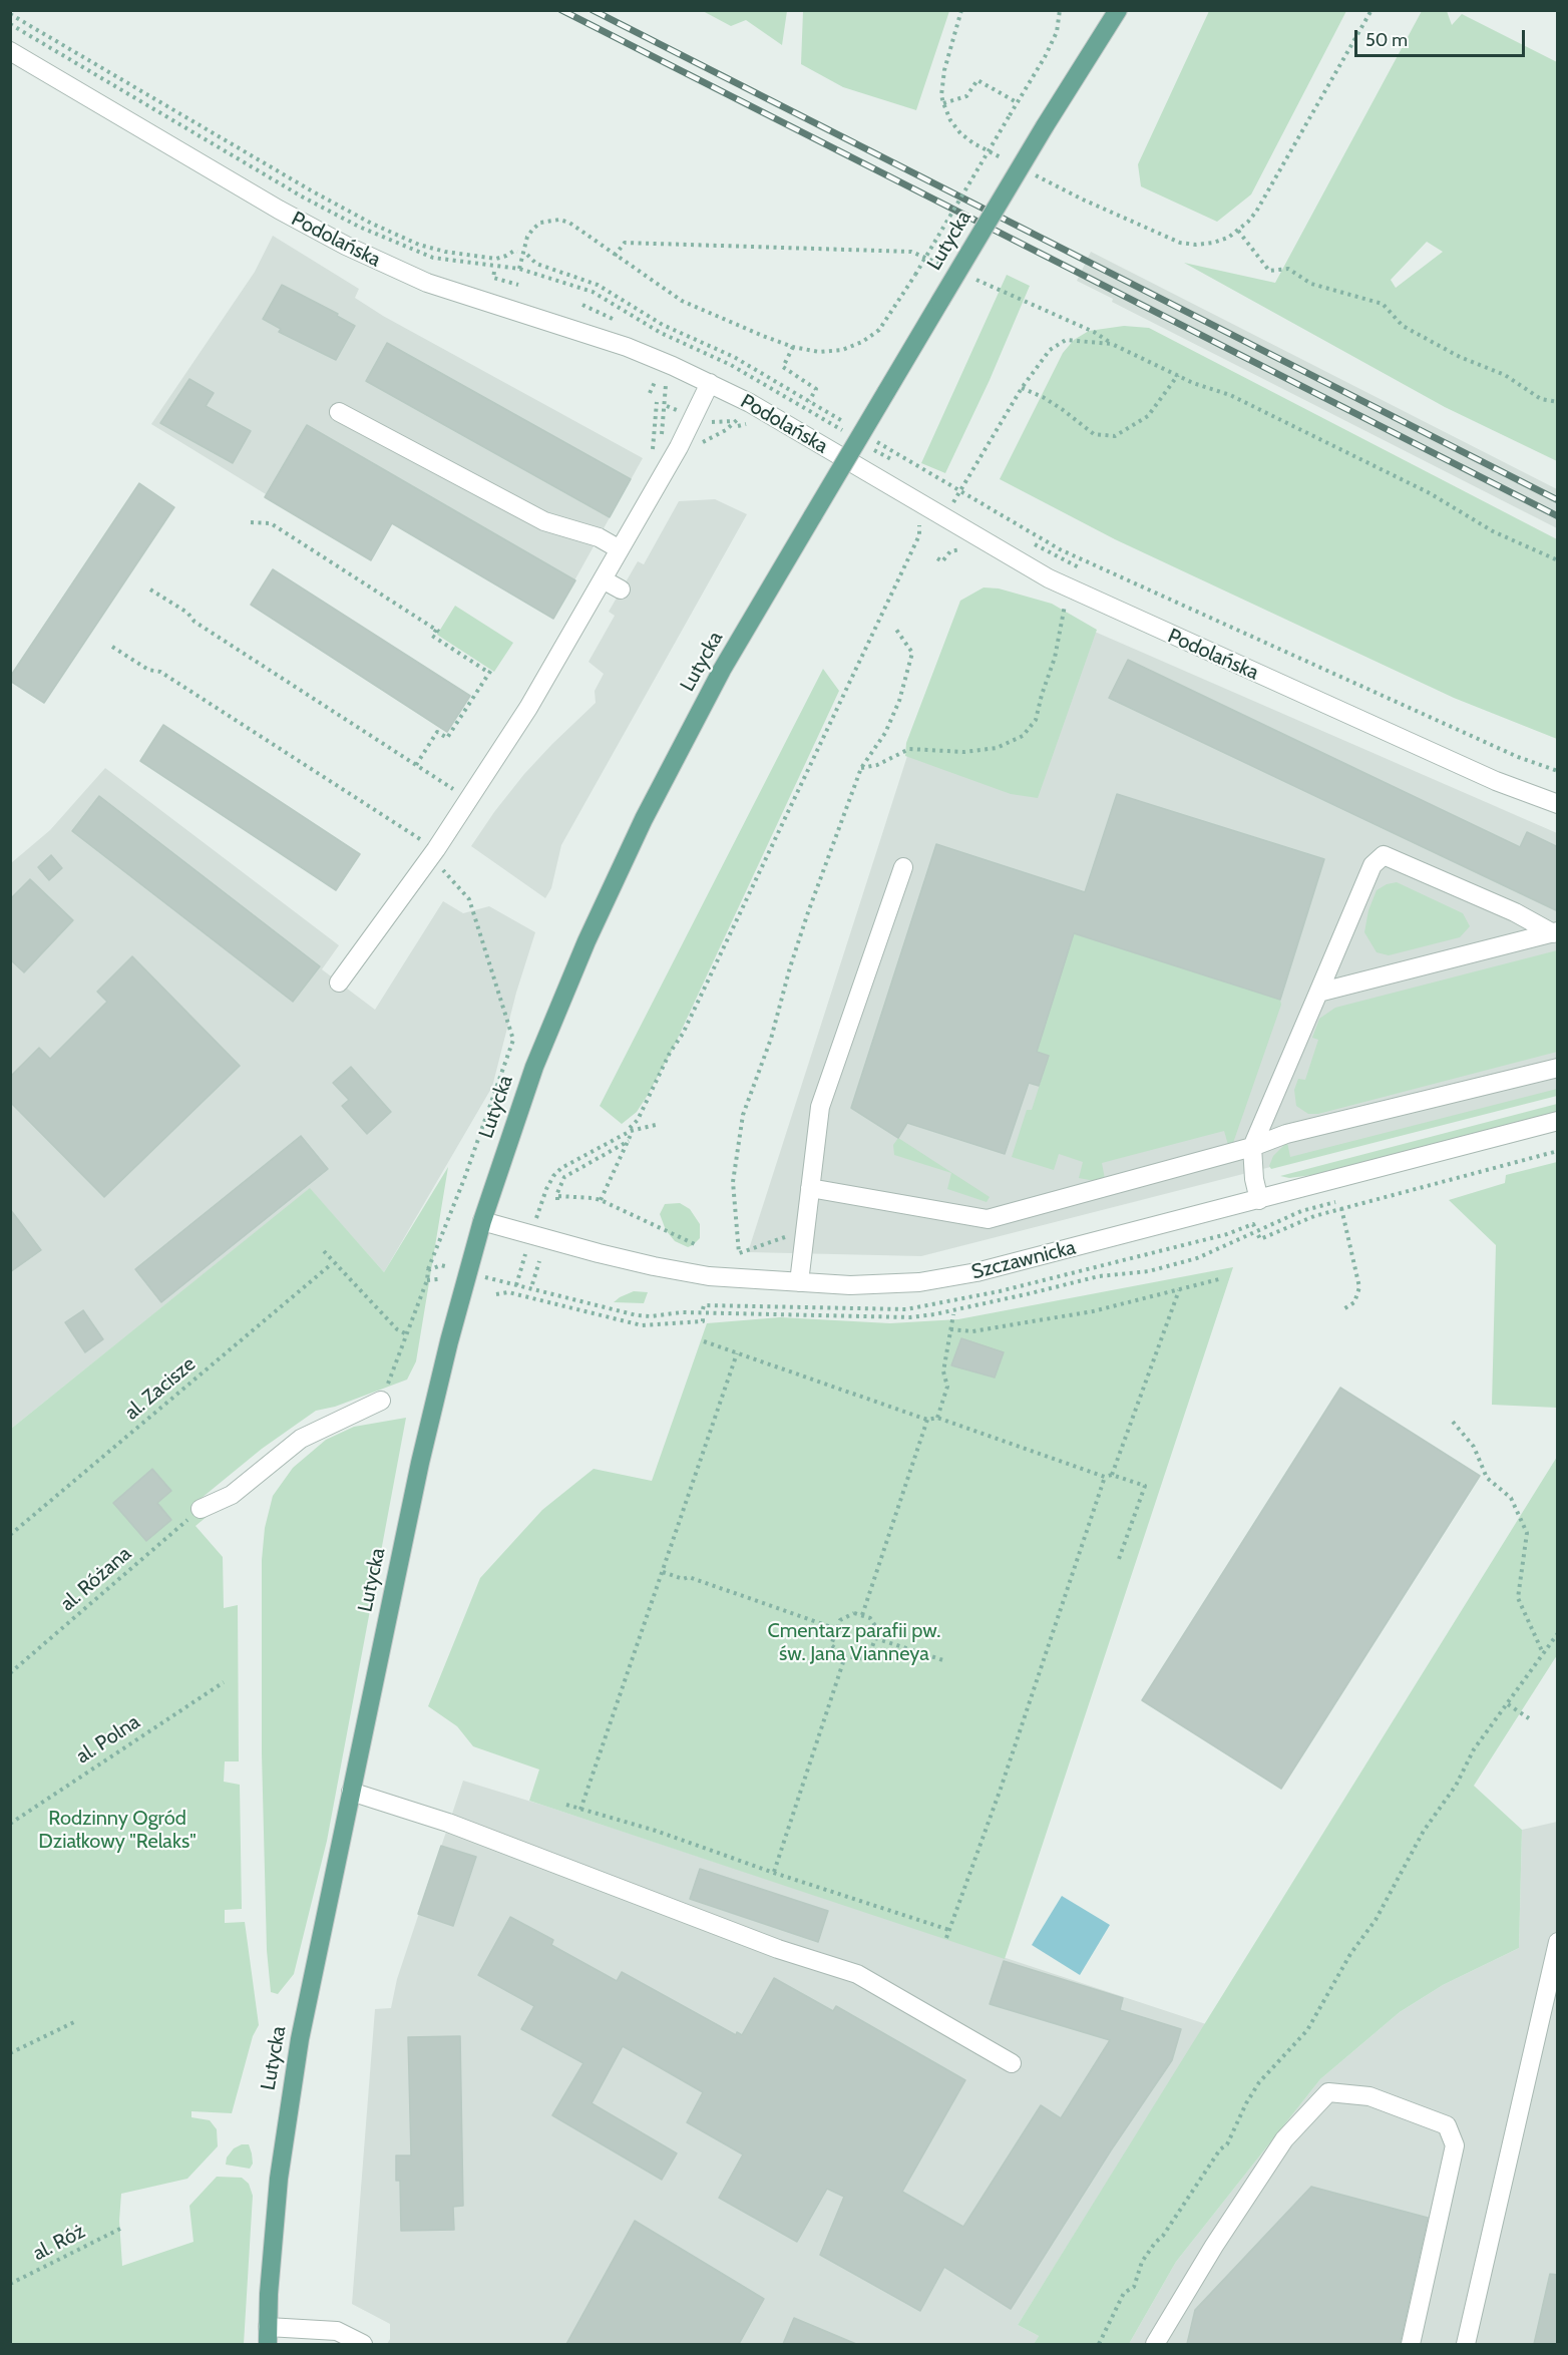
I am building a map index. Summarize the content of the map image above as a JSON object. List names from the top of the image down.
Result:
{
  "streets": {
    "main road": ["Lutycka"],
    "street": ["Podolańska", "Szczawnicka"],
    "path": [
      "al. Zacisze",
      "al. Różana",
      "al. Polna",
      "al. Róż"
    ]
  },
  "crossings": [
    ["Lutycka", "Szczawnicka"]
  ],
  "parks": ["Cmentarz parafii pw. św. Jana Vianneya", "Rodzinny Ogród Działkowy \"Relaks\""],
  "scale_bar": "50 m"
}
